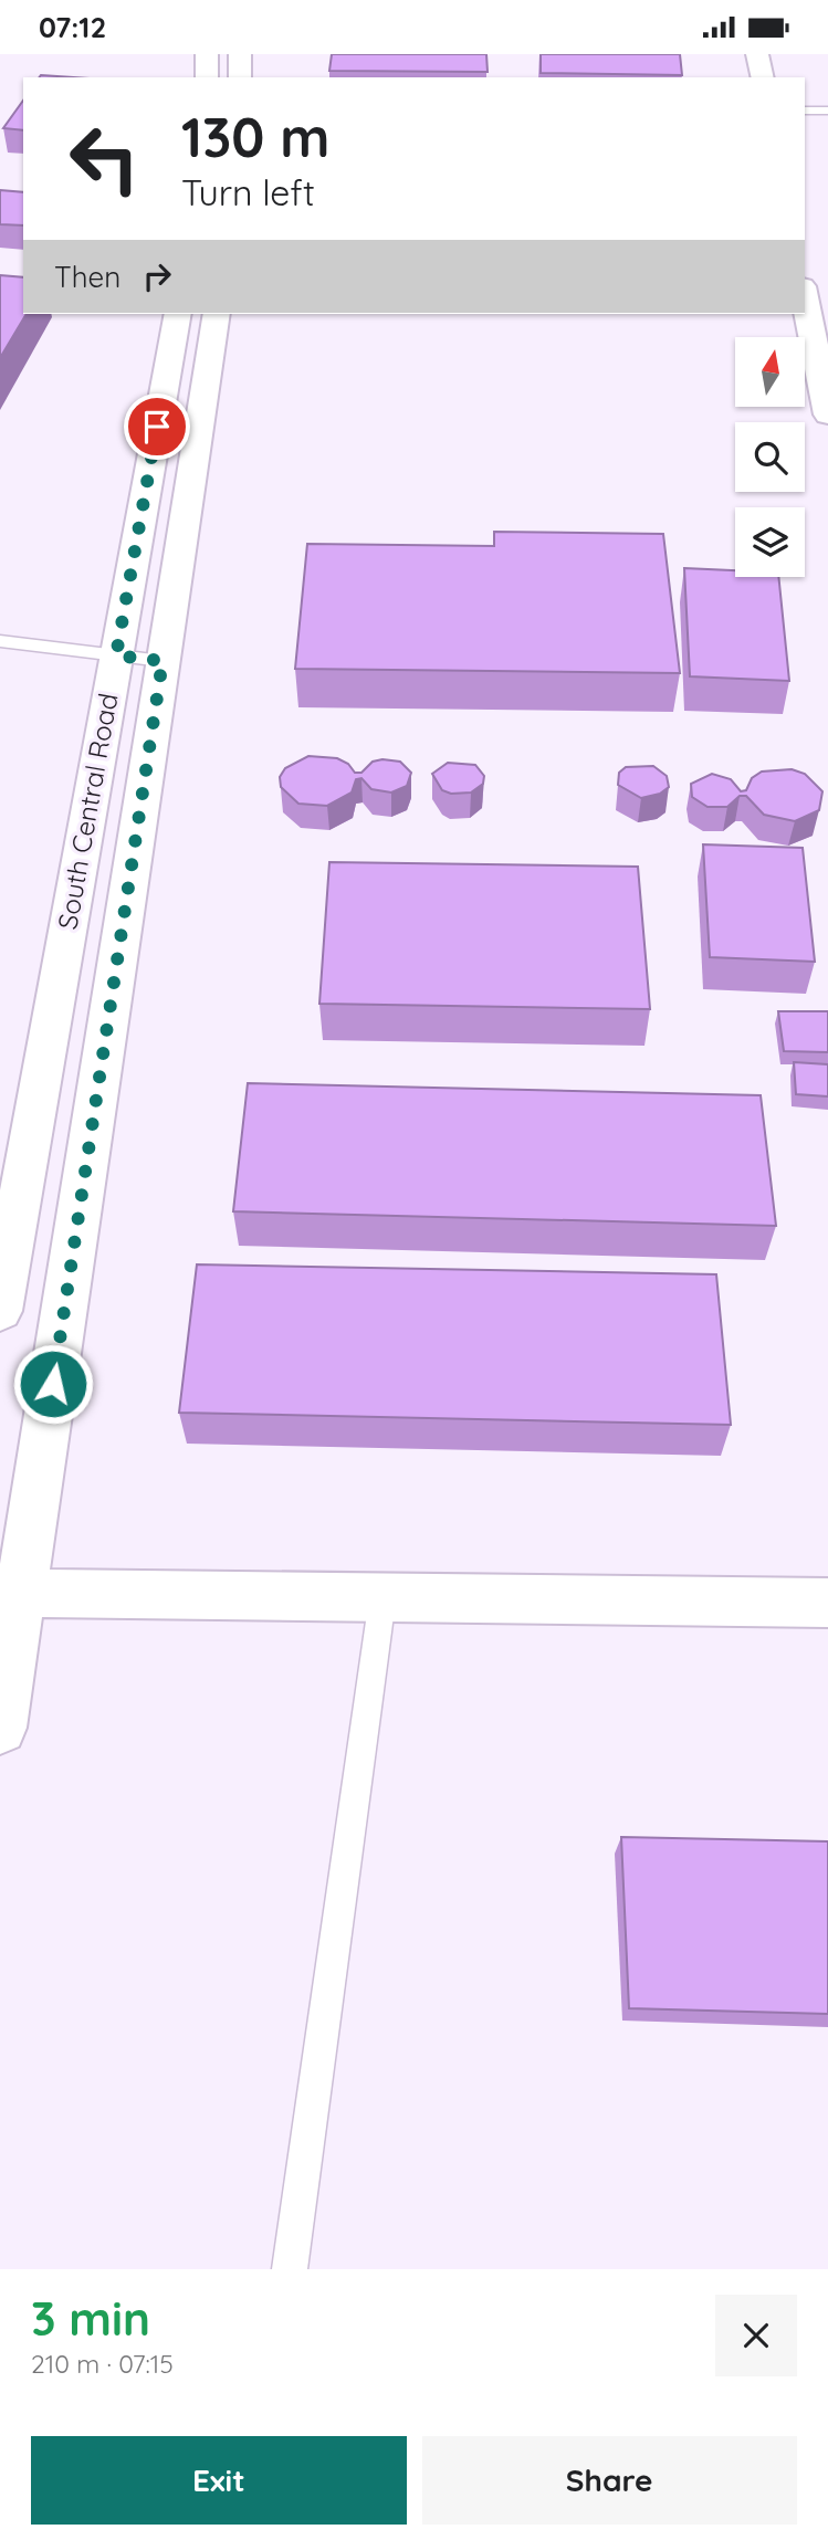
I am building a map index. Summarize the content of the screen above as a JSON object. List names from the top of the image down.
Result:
{
  "streets": {
    "street": ["South Central Road"]
  },
  "north": "top",
  "page": {
    "status": "07:12",
    "turn": ["130 m", "Turn left"],
    "then": "Then",
    "heading": ["3 min", "210 m · 07:15"],
    "buttons": ["Exit", "Share"]
  }
}
